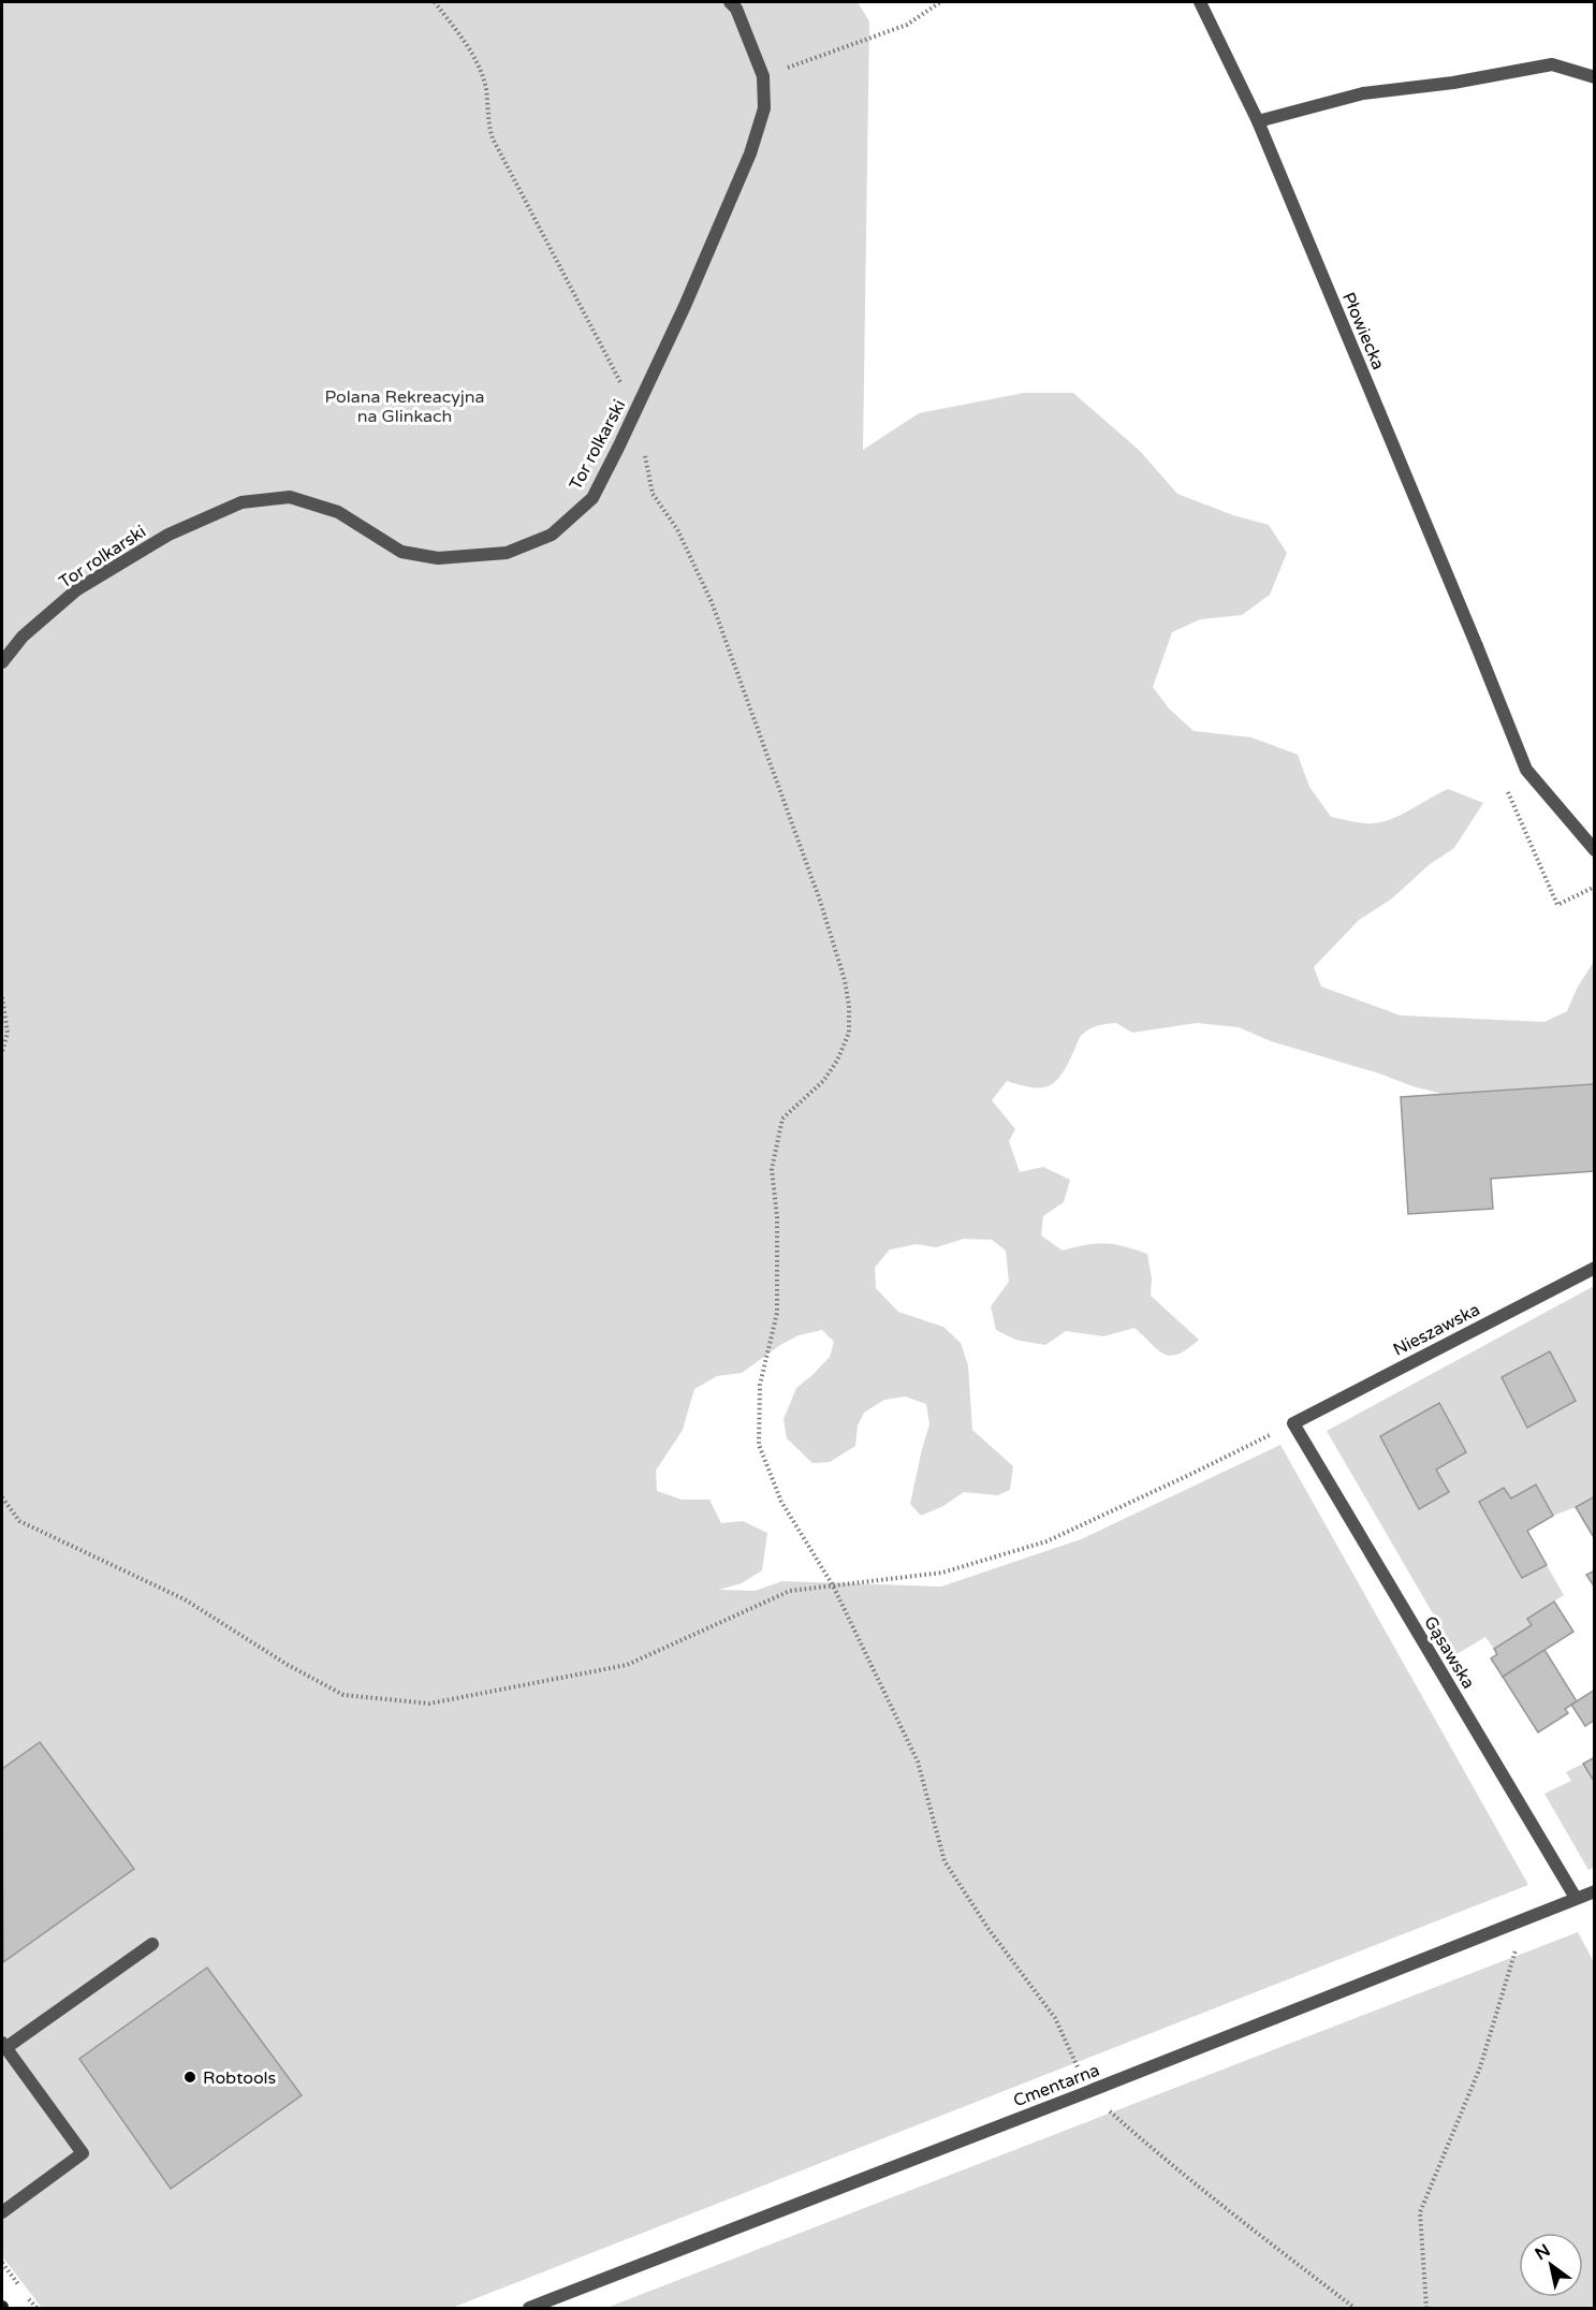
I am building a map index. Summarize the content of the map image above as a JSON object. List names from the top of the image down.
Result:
{
  "streets": {
    "street": [
      "Płowiecka",
      "Tor rolkarski",
      "Nieszawska",
      "Gąsawska",
      "Cmentarna"
    ]
  },
  "crossings": [
    ["Nieszawska", "Gąsawska"],
    ["Gąsawska", "Cmentarna"]
  ],
  "parks": ["Polana Rekreacyjna na Glinkach"],
  "places": ["Robtools"],
  "north": "top left"
}
